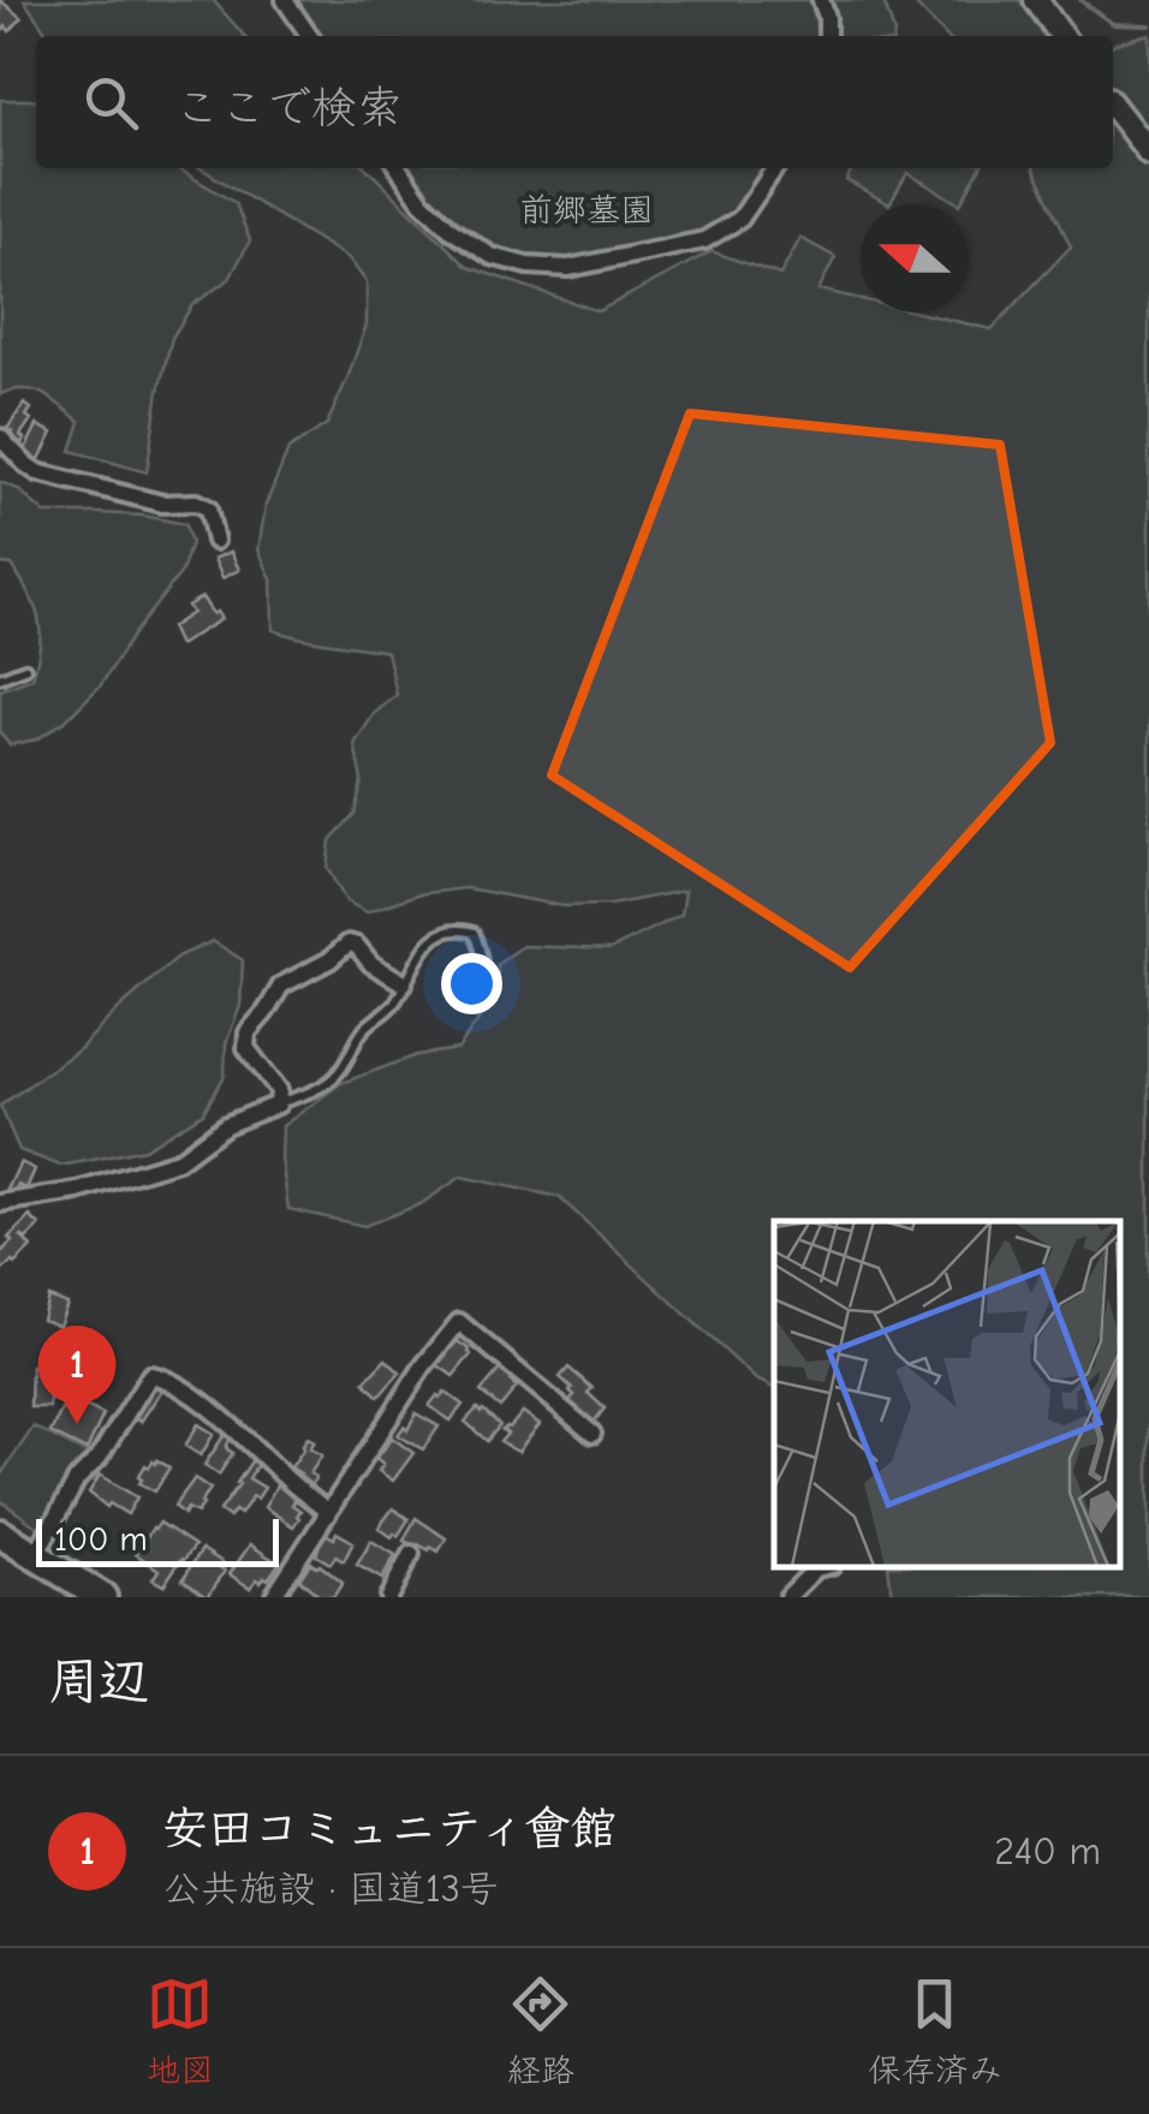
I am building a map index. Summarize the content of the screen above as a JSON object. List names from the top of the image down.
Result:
{
  "parks": ["前郷墓園"],
  "scale_bar": "100 m",
  "north": "left",
  "page": {
    "search": "ここで検索",
    "pins": "1",
    "scale": "100 m",
    "heading": "周辺",
    "list": [
      {
        "mark": "1",
        "name": "安田コミュニティ會館",
        "note": "公共施設 · 国道13号",
        "value": "240 m"
      }
    ],
    "nav": ["地図", "経路", "保存済み"]
  }
}
